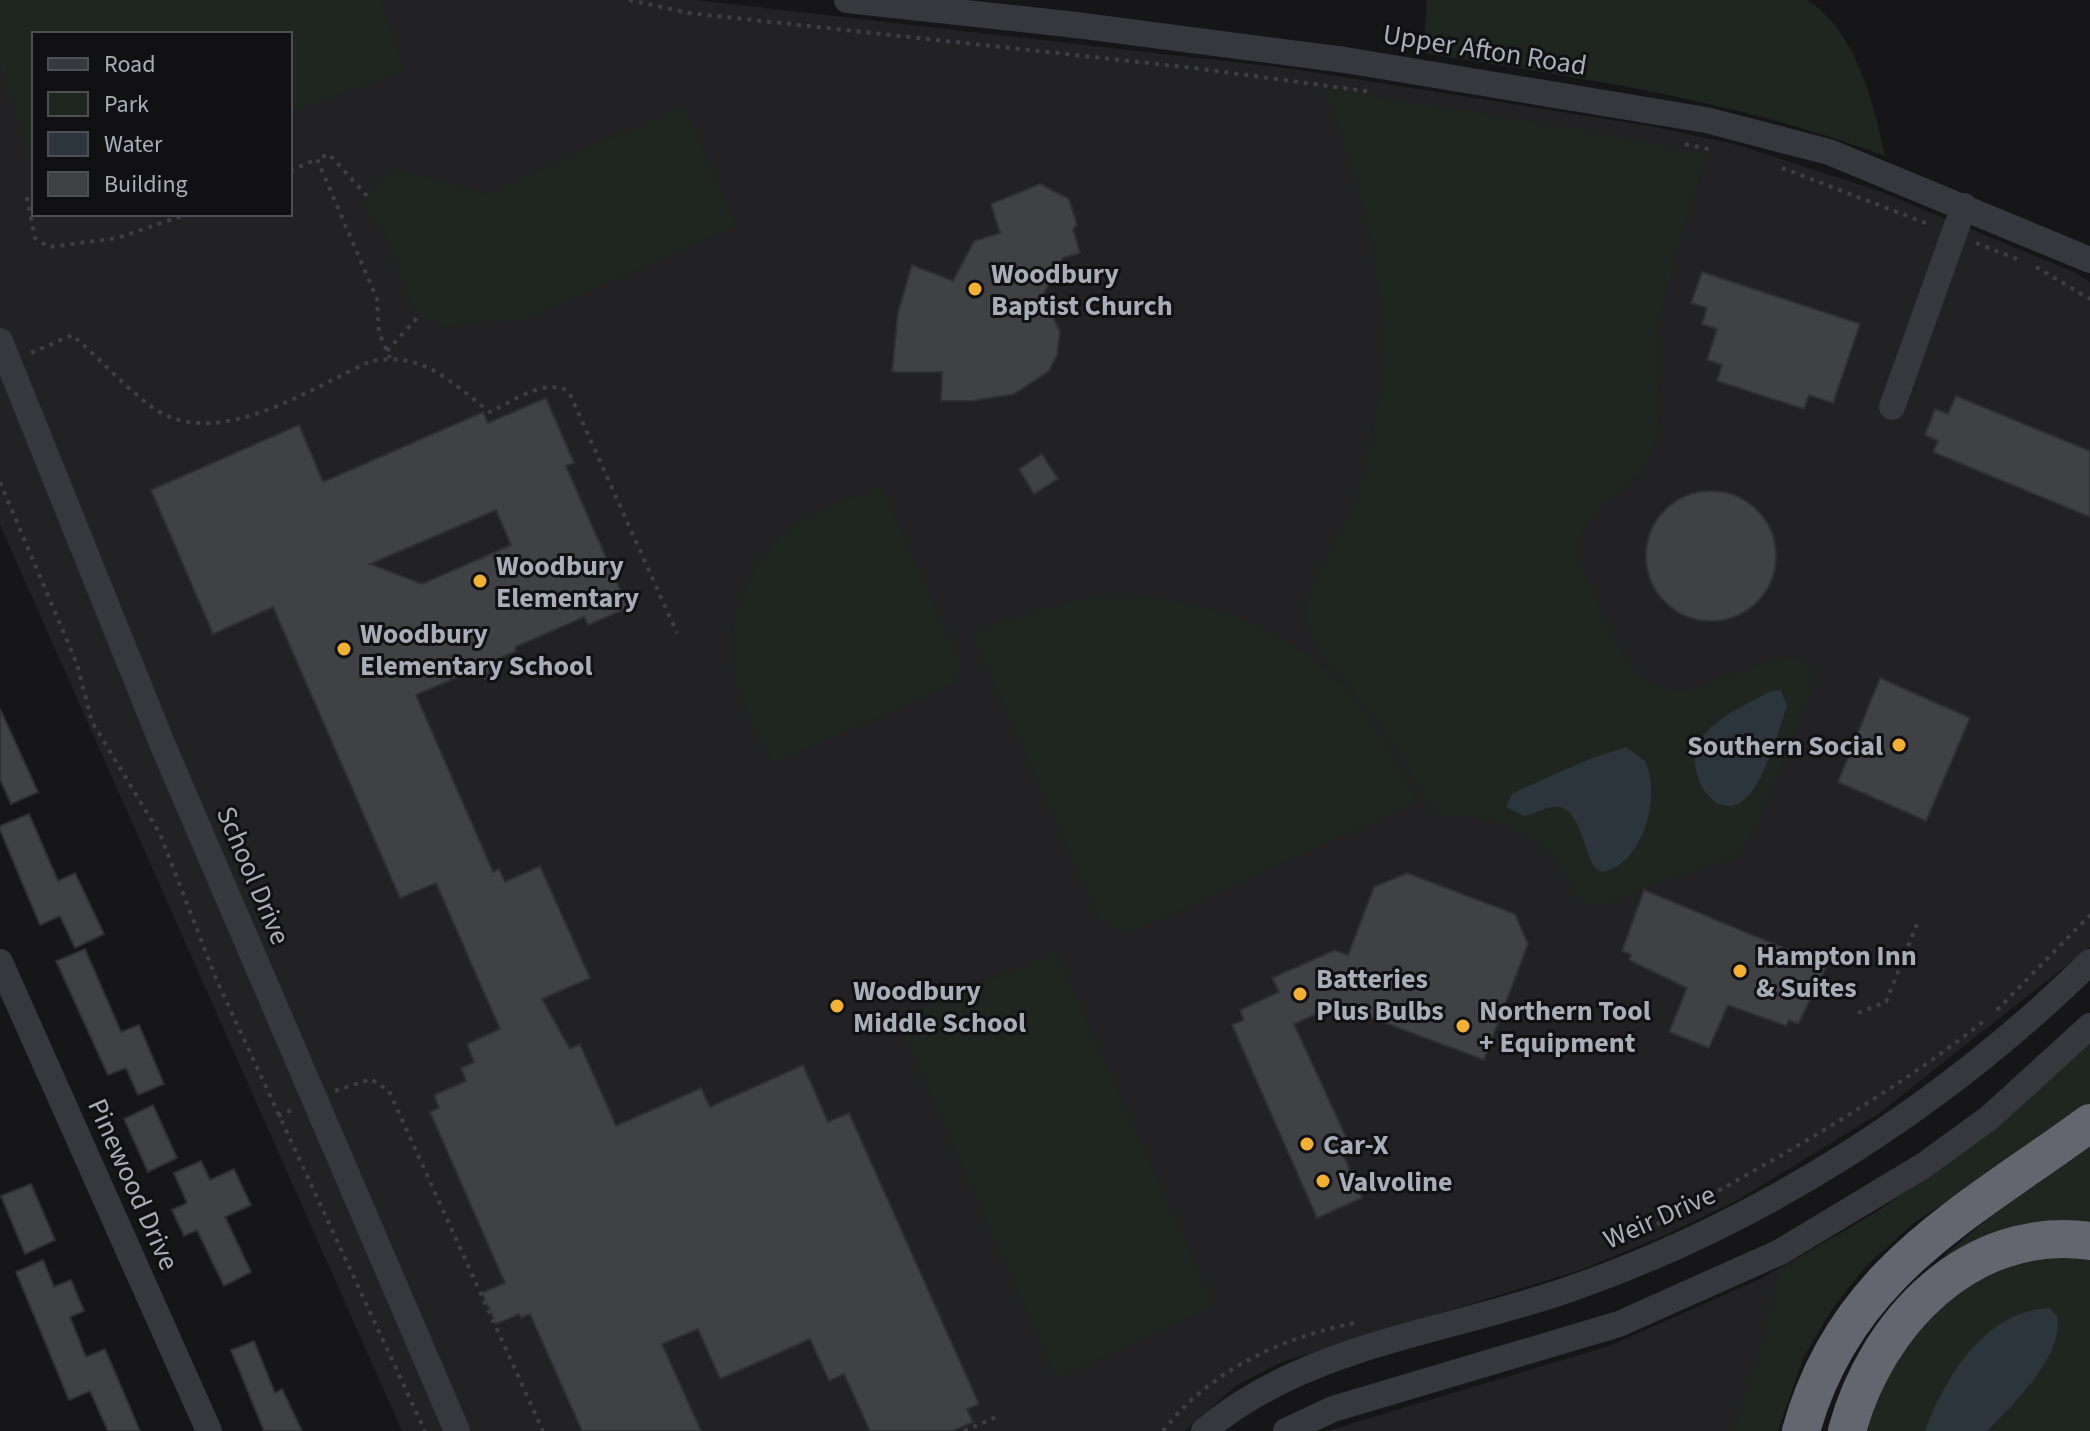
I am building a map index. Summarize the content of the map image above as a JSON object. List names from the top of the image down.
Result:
{
  "streets": {
    "street": [
      "Upper Afton Road",
      "School Drive",
      "Pinewood Drive",
      "Weir Drive"
    ]
  },
  "places": [
    "Woodbury Baptist Church",
    "Woodbury Elementary",
    "Woodbury Elementary School",
    "Southern Social",
    "Hampton Inn & Suites",
    "Batteries Plus Bulbs",
    "Woodbury Middle School",
    "Northern Tool + Equipment",
    "Car-X",
    "Valvoline"
  ],
  "legend": [
    "Road",
    "Park",
    "Water",
    "Building"
  ]
}
